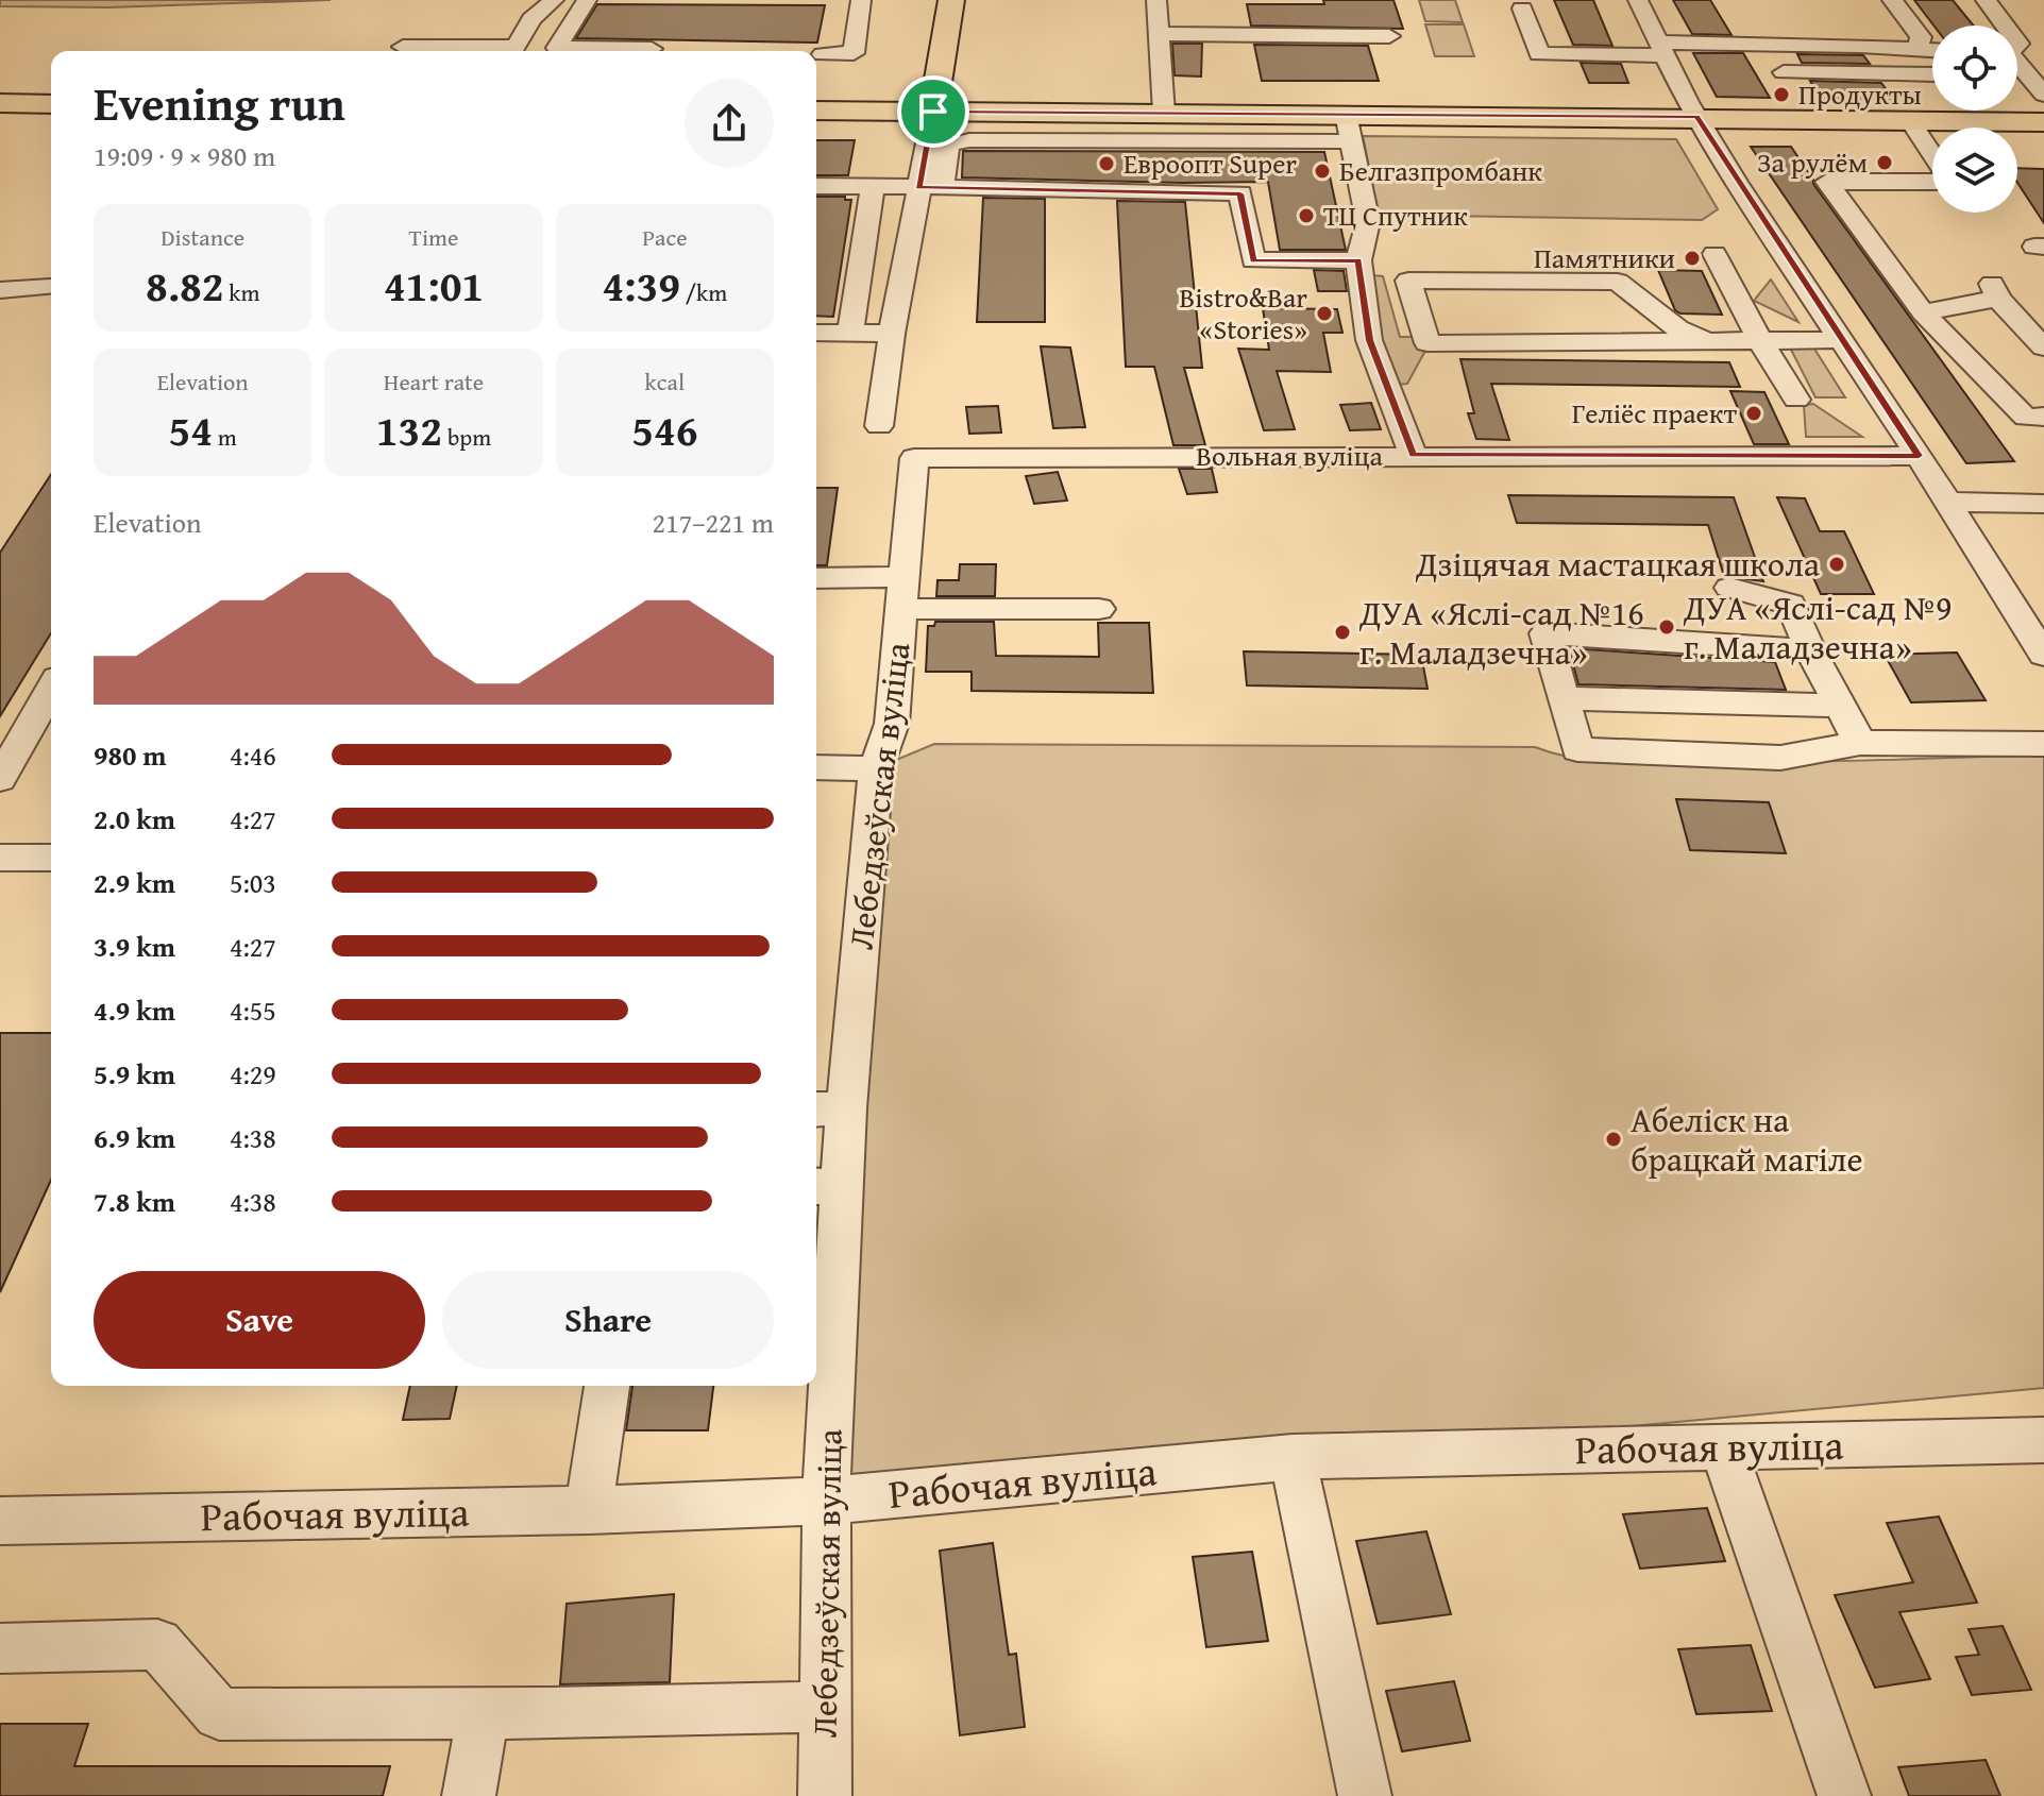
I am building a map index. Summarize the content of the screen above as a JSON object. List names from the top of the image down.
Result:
{
  "streets": {
    "street": ["Вольная вуліца", "Лебедзеўская вуліца", "Рабочая вуліца"]
  },
  "crossings": [
    ["Вольная вуліца", "Лебедзеўская вуліца"],
    ["Лебедзеўская вуліца", "Рабочая вуліца"]
  ],
  "places": [
    "Продукты",
    "За рулём",
    "Евроопт Super",
    "Белгазпромбанк",
    "ТЦ Спутник",
    "Памятники",
    "Bistro&Bar «Stories»",
    "Геліёс праект",
    "Дзіцячая мастацкая школа",
    "ДУА «Яслі-сад №9 г. Маладзечна»",
    "ДУА «Яслі-сад №16 г. Маладзечна»",
    "Абеліск на брацкай магіле"
  ],
  "page": {
    "heading": ["Evening run", "19:09 · 9 × 980 m"],
    "stats": [
      ["Distance", "8.82 km"],
      ["Time", "41:01"],
      ["Pace", "4:39 /km"],
      ["Elevation", "54 m"],
      ["Heart rate", "132 bpm"],
      ["kcal", "546"]
    ],
    "chart": ["Elevation", "217–221 m"],
    "list": [
      {
        "name": "980 m",
        "note": "4:46"
      },
      {
        "name": "2.0 km",
        "note": "4:27"
      },
      {
        "name": "2.9 km",
        "note": "5:03"
      },
      {
        "name": "3.9 km",
        "note": "4:27"
      },
      {
        "name": "4.9 km",
        "note": "4:55"
      },
      {
        "name": "5.9 km",
        "note": "4:29"
      },
      {
        "name": "6.9 km",
        "note": "4:38"
      },
      {
        "name": "7.8 km",
        "note": "4:38"
      }
    ],
    "buttons": ["Save", "Share"]
  }
}
